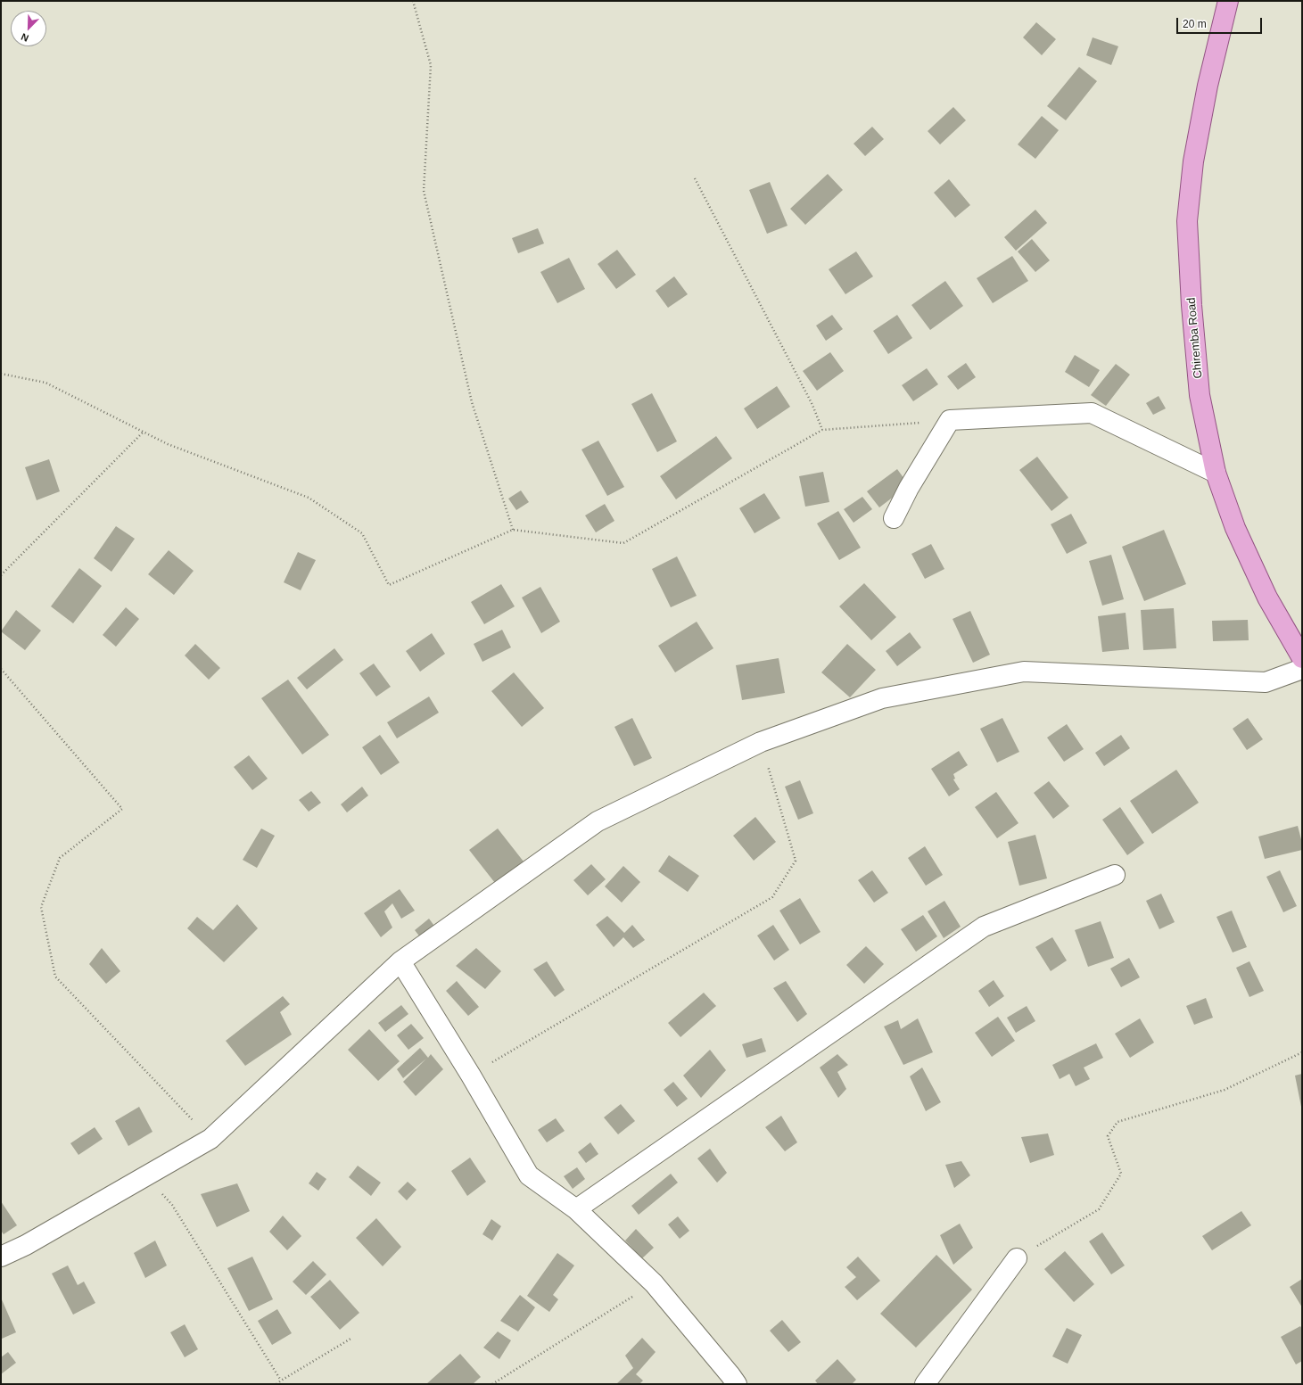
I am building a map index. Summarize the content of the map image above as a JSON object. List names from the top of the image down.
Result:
{
  "streets": {
    "main road": ["Chiremba Road"]
  },
  "scale_bar": "20 m",
  "north": "bottom left"
}
